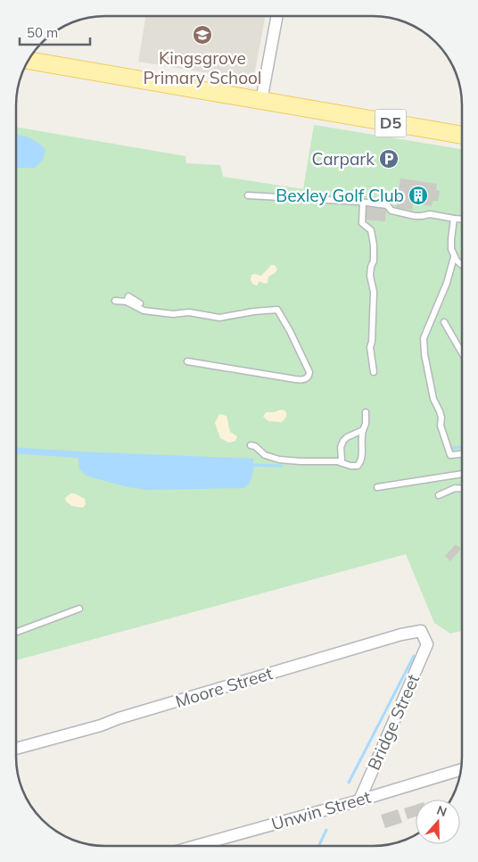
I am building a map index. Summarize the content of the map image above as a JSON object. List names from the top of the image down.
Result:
{
  "streets": {
    "main road": ["D5"],
    "street": ["Moore Street", "Bridge Street", "Unwin Street"]
  },
  "crossings": [
    ["Moore Street", "Bridge Street"],
    ["Bridge Street", "Unwin Street"]
  ],
  "places": {
    "school or university": ["Kingsgrove Primary School"],
    "parking": ["Carpark"],
    "building": ["Bexley Golf Club"]
  },
  "scale_bar": "50 m",
  "north": "top"
}
